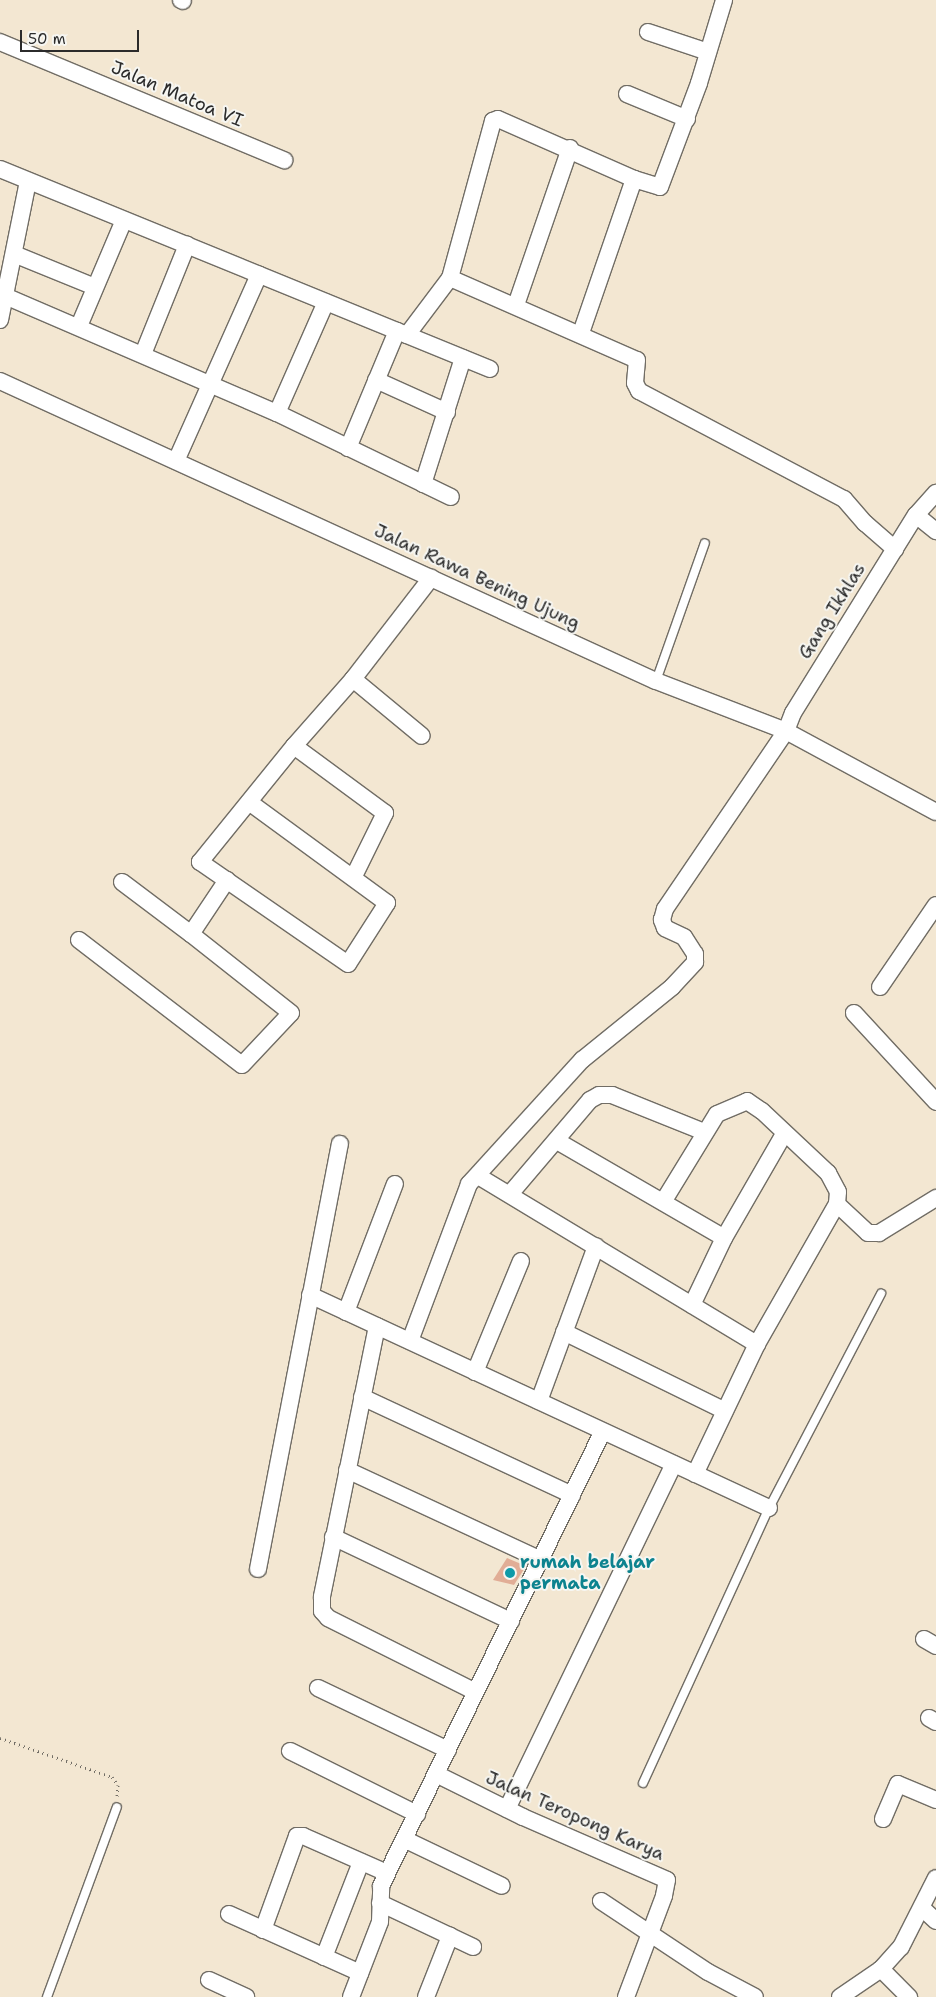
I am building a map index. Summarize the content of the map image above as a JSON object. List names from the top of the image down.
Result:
{
  "streets": {
    "street": [
      "Jalan Matoa VI",
      "Jalan Rawa Bening Ujung",
      "Gang Ikhlas",
      "Jalan Teropong Karya"
    ]
  },
  "crossings": [
    ["Jalan Rawa Bening Ujung", "Gang Ikhlas"]
  ],
  "places": ["rumah belajar permata"],
  "scale_bar": "50 m"
}
